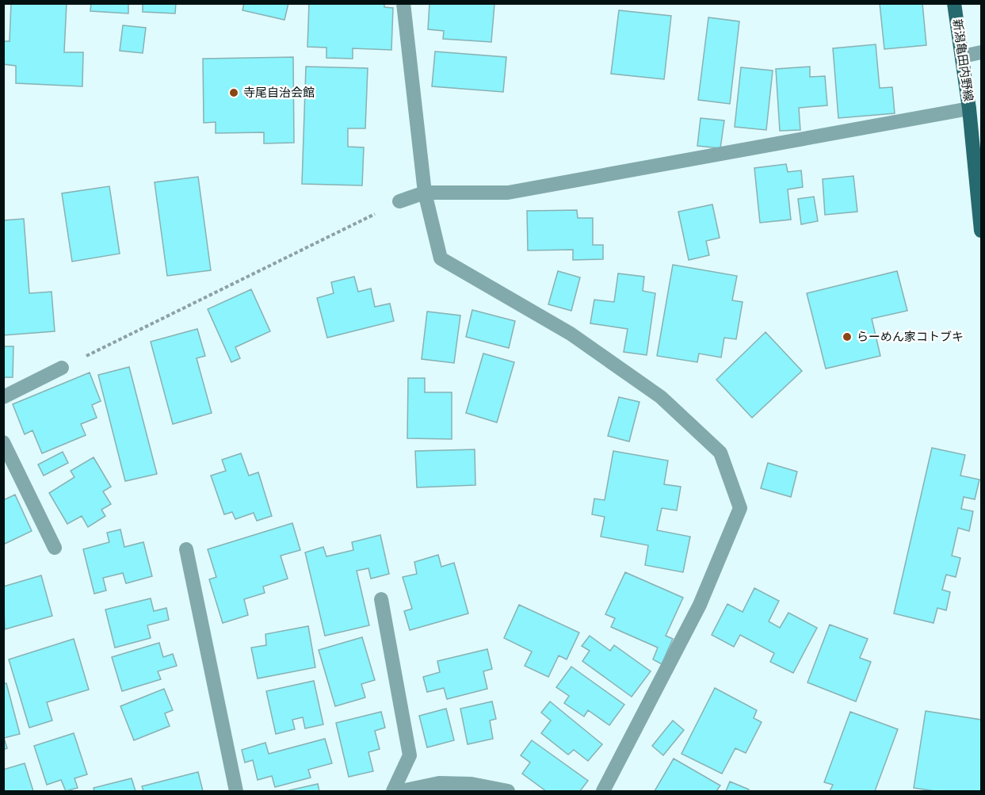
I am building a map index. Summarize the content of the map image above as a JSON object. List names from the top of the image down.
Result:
{
  "streets": {
    "main road": ["新潟亀田内野線"]
  },
  "places": ["寺尾自治会館", "らーめん家コトブキ"]
}
